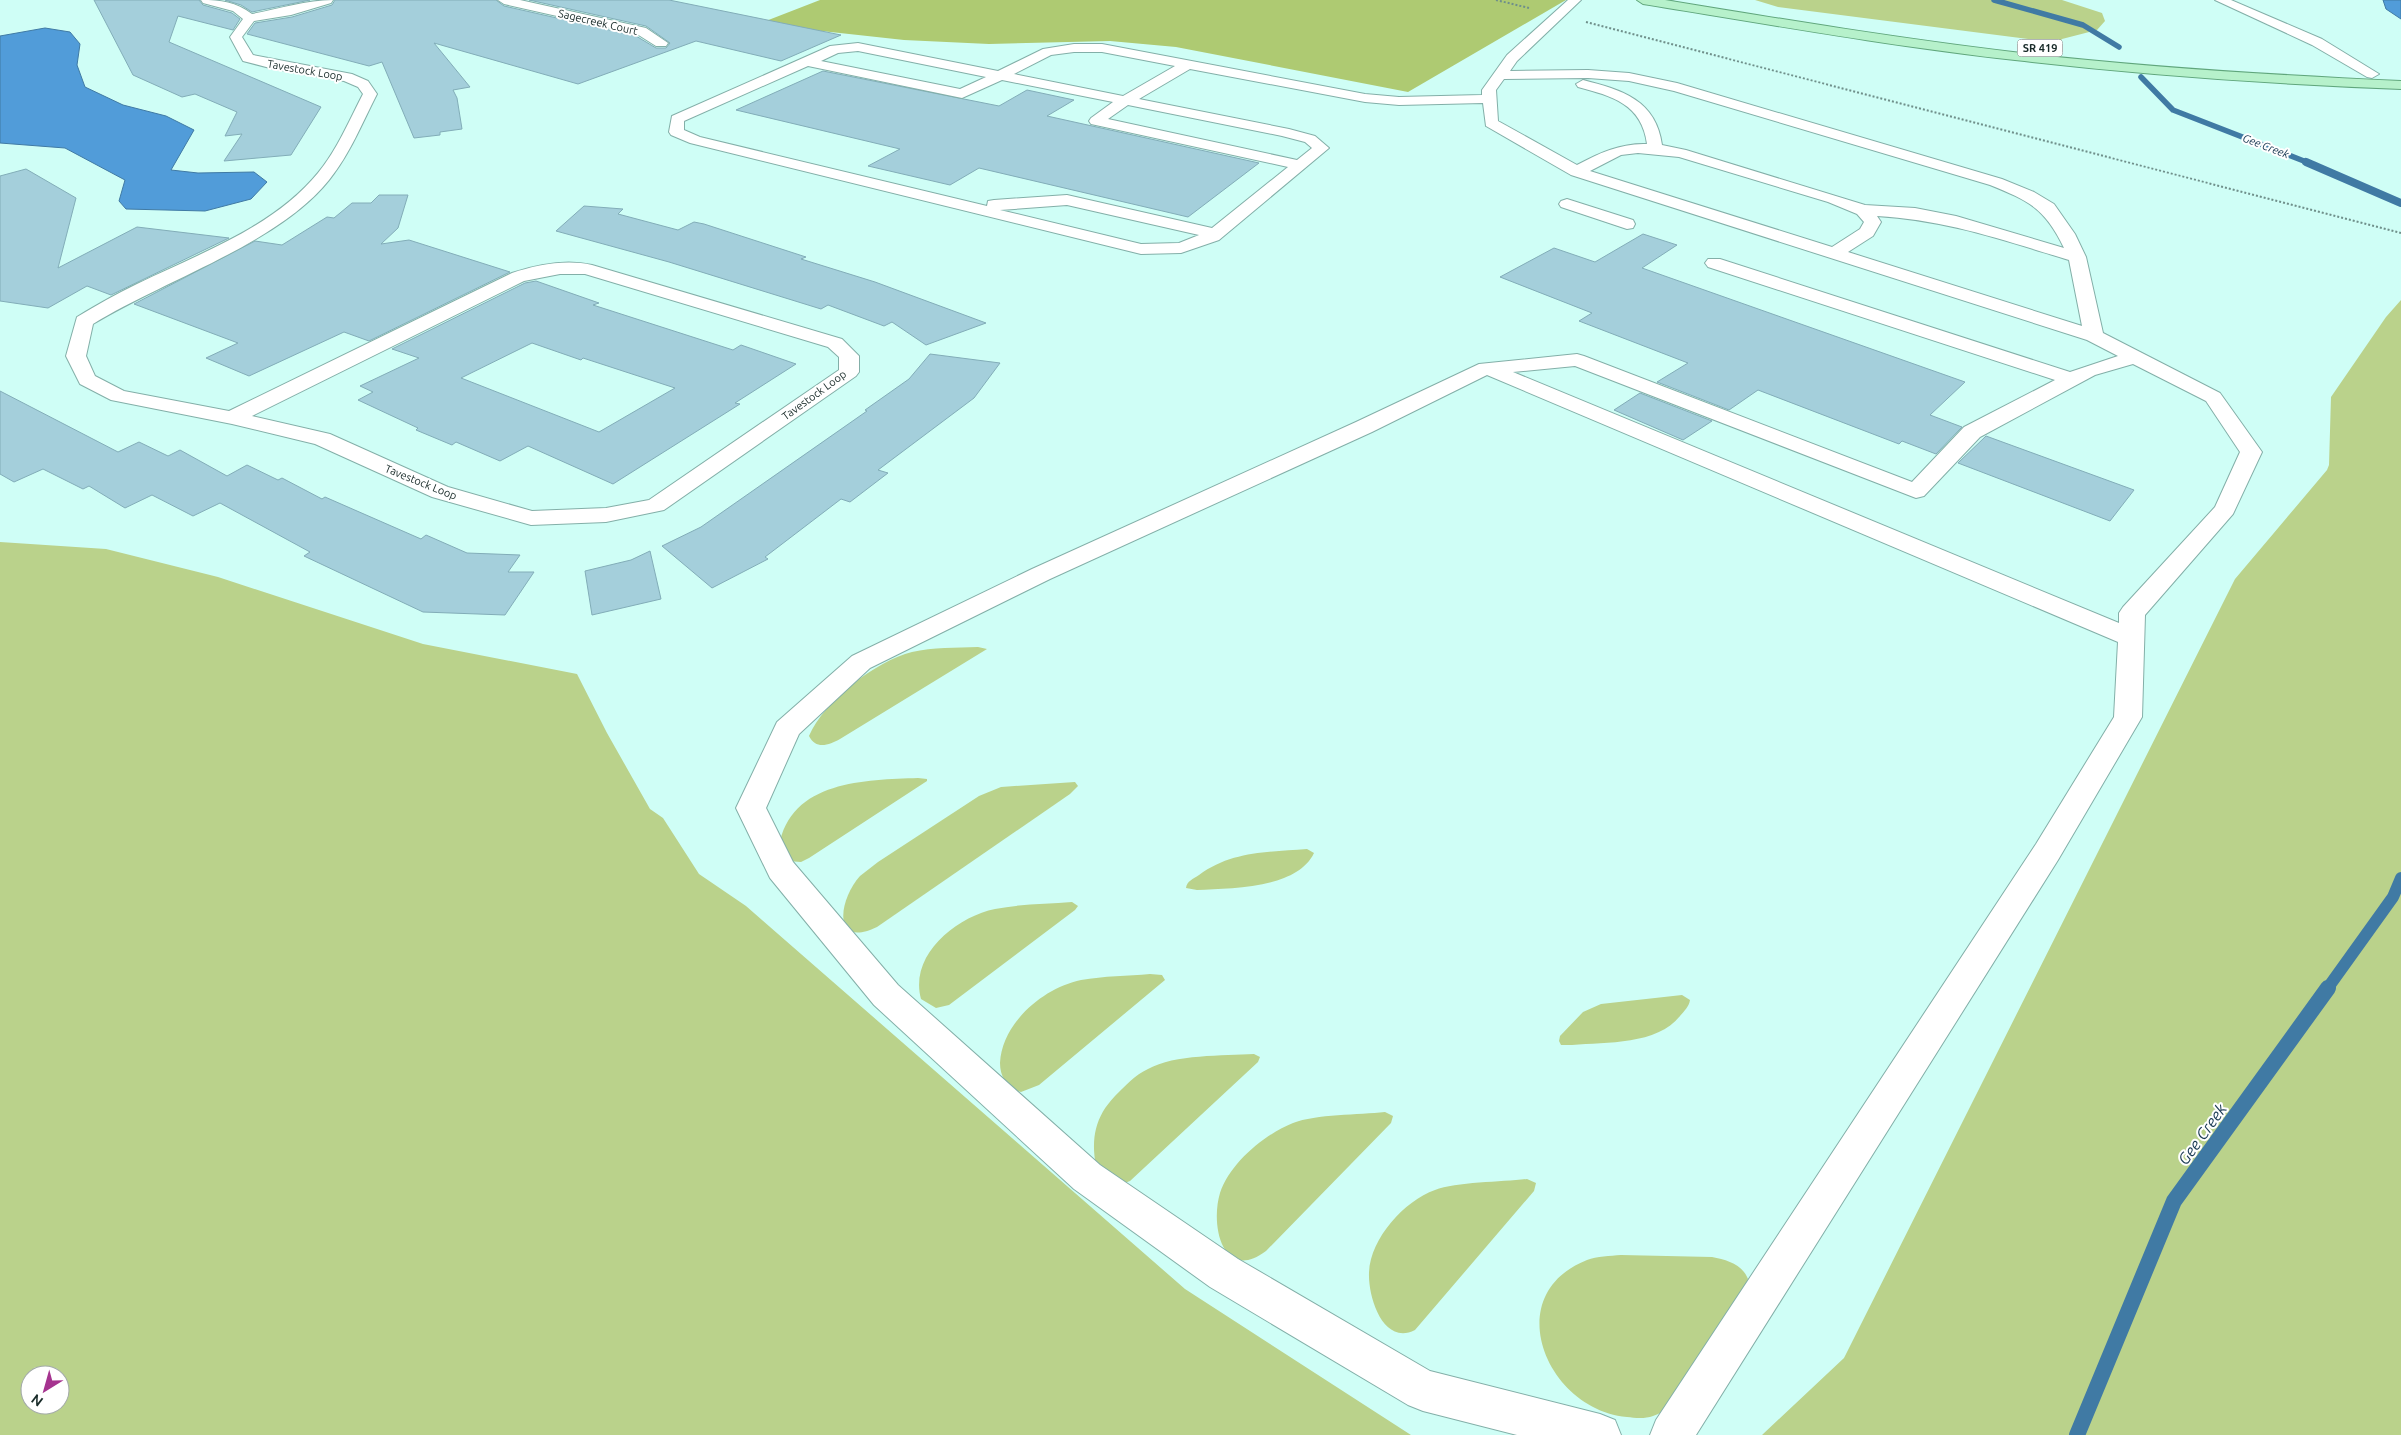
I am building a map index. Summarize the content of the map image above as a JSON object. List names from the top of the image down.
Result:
{
  "streets": {
    "main road": ["SR 419"],
    "street": ["Sagecreek Court", "Tavestock Loop"]
  },
  "water": ["Gee Creek"],
  "north": "bottom left"
}
